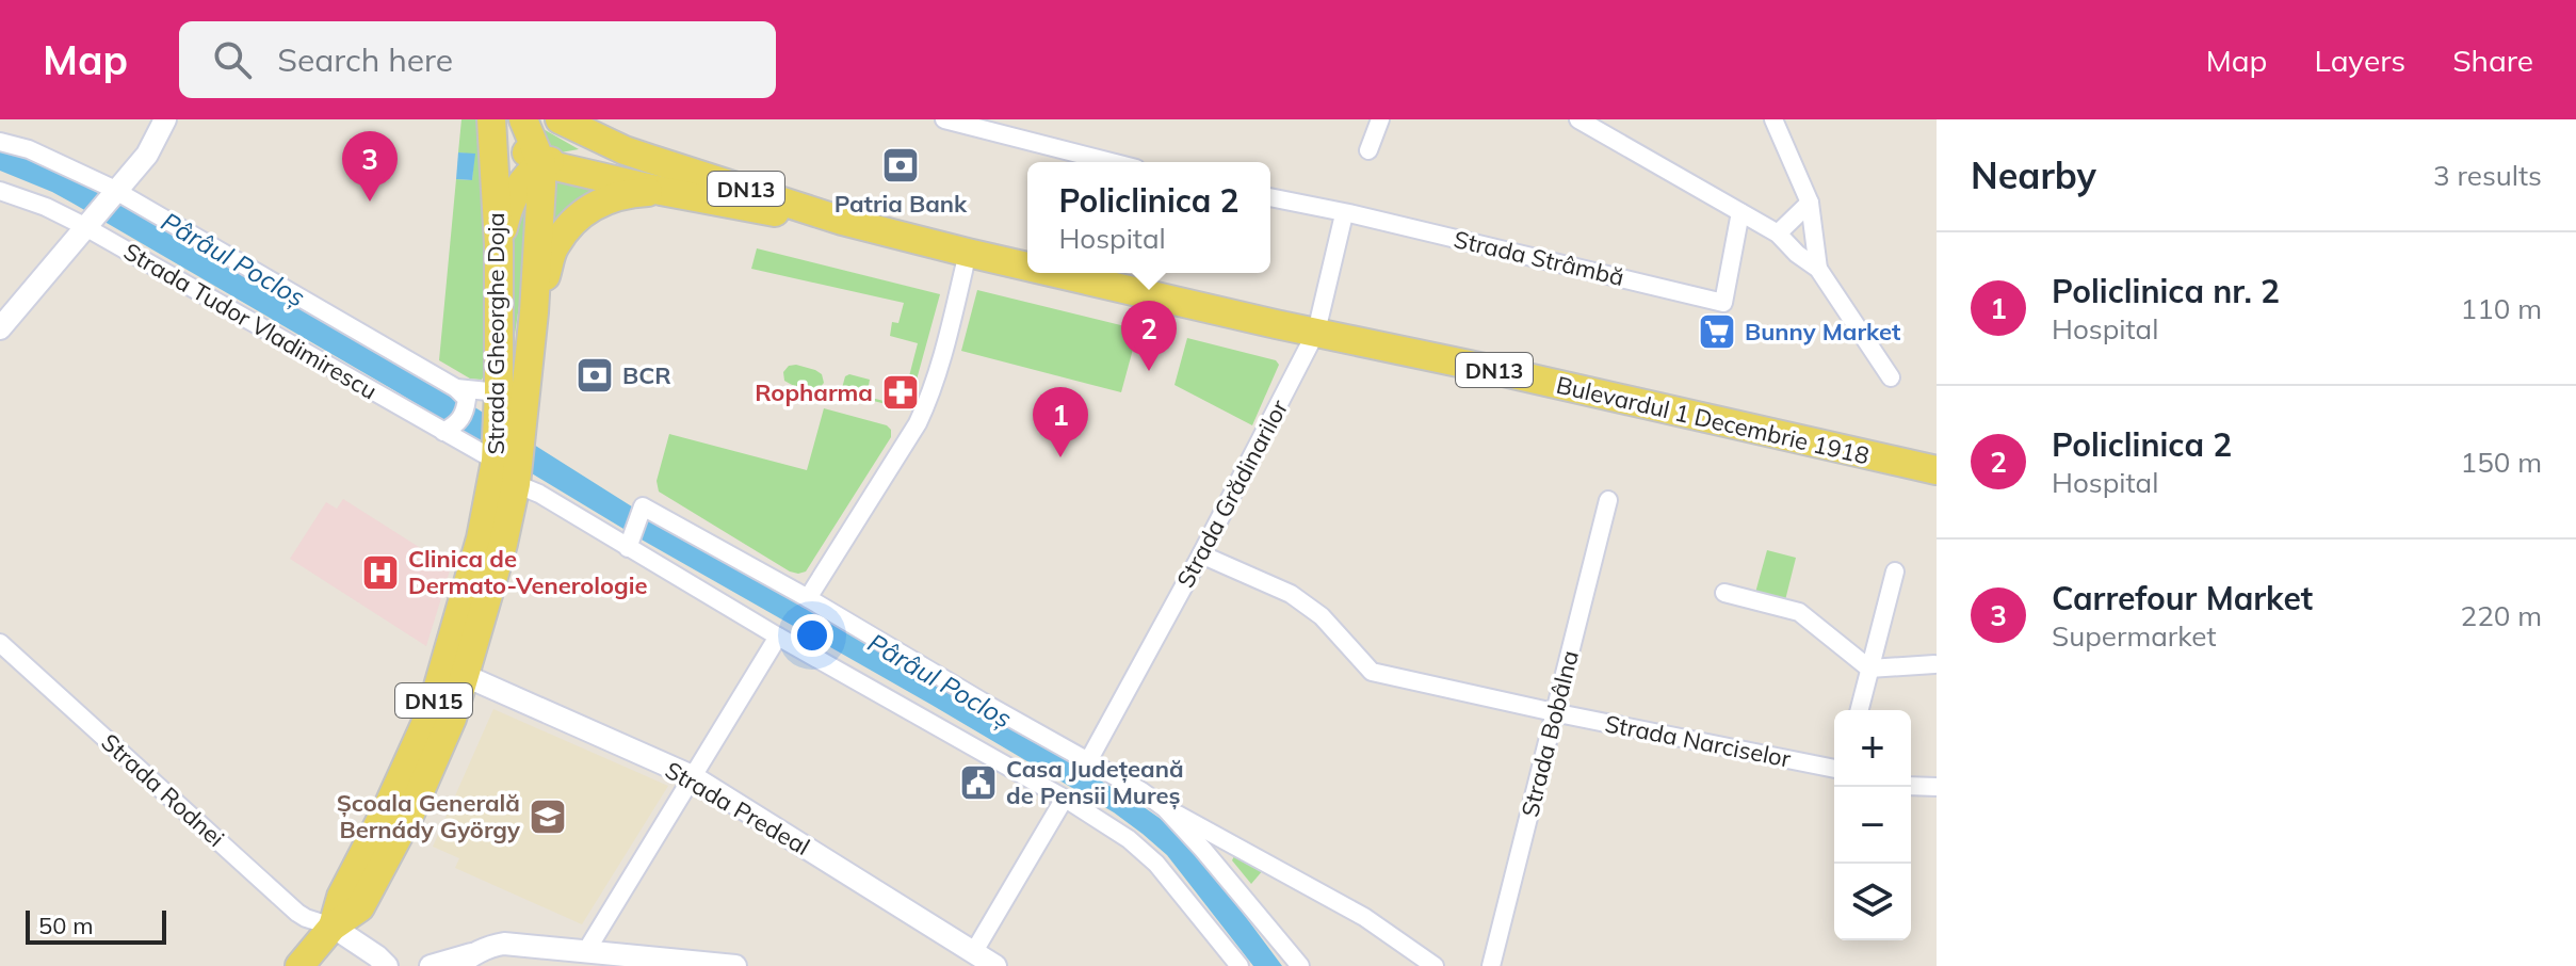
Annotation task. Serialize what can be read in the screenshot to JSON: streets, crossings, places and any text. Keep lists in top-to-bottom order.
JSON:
{
  "streets": {
    "main road": [
      "DN13",
      "Strada Gheorghe Doja",
      "Bulevardul 1 Decembrie 1918",
      "DN15"
    ],
    "street": [
      "Strada Strâmbă",
      "Strada Tudor Vladimirescu",
      "Strada Grădinarilor",
      "Strada Bobâlna",
      "Strada Narciselor",
      "Strada Rodnei",
      "Strada Predeal"
    ]
  },
  "crossings": [
    ["Strada Strâmbă", "Strada Grădinarilor"],
    ["Strada Tudor Vladimirescu", "Strada Gheorghe Doja"],
    ["Strada Gheorghe Doja", "Bulevardul 1 Decembrie 1918"],
    ["Strada Gheorghe Doja", "DN15"],
    ["Strada Gheorghe Doja", "Strada Rodnei"],
    ["Strada Gheorghe Doja", "Strada Predeal"],
    ["Bulevardul 1 Decembrie 1918", "Strada Grădinarilor"],
    ["Bulevardul 1 Decembrie 1918", "DN15"],
    ["Strada Grădinarilor", "Strada Narciselor"],
    ["Strada Bobâlna", "Strada Narciselor"]
  ],
  "water": ["Pârâul Pocloș"],
  "places": {
    "bank": ["Patria Bank", "BCR"],
    "supermarket": ["Bunny Market"],
    "pharmacy": ["Ropharma"],
    "hospital": ["Clinica de Dermato-Venerologie"],
    "public building": ["Casa Județeană de Pensii Mureș"],
    "school or university": ["Școala Generală Bernády György"]
  },
  "scale_bar": "50 m",
  "page": {
    "header": "Map",
    "search": "Search here",
    "nav": ["Map", "Layers", "Share"],
    "heading": ["Nearby", "3 results"],
    "pins": ["3", "2", "1"],
    "popup": ["Policlinica 2", "Hospital"],
    "list": [
      {
        "mark": "1",
        "name": "Policlinica nr. 2",
        "note": "Hospital",
        "value": "110 m"
      },
      {
        "mark": "2",
        "name": "Policlinica 2",
        "note": "Hospital",
        "value": "150 m"
      },
      {
        "mark": "3",
        "name": "Carrefour Market",
        "note": "Supermarket",
        "value": "220 m"
      }
    ],
    "map_buttons": ["+", "−"],
    "scale": "50 m"
  }
}
